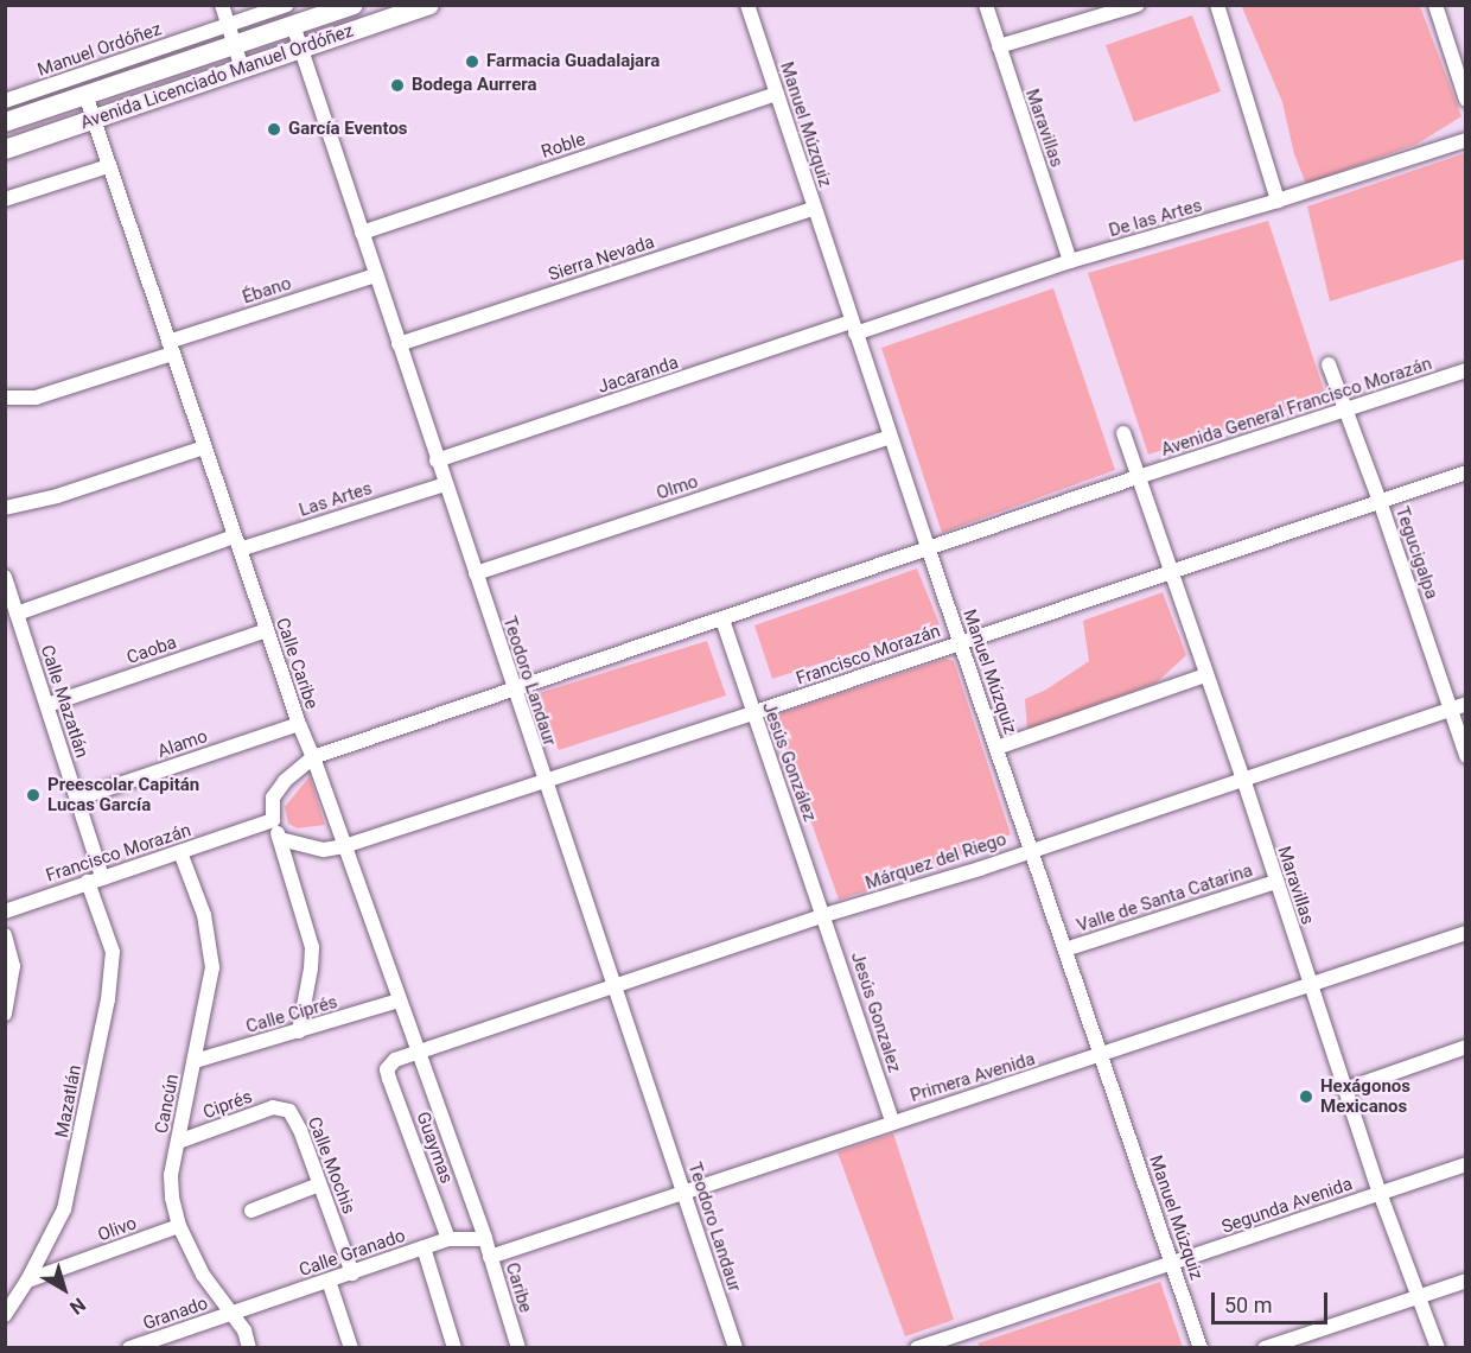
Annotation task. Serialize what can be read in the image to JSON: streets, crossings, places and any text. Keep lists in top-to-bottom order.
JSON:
{
  "streets": {
    "main road": ["Avenida Licenciado Manuel Ordóñez"],
    "street": [
      "Manuel Ordóñez",
      "Manuel Múzquiz",
      "Maravillas",
      "Roble",
      "De las Artes",
      "Sierra Nevada",
      "Ébano",
      "Jacaranda",
      "Avenida General Francisco Morazán",
      "Olmo",
      "Las Artes",
      "Tegucigalpa",
      "Caoba",
      "Francisco Morazán",
      "Calle Caribe",
      "Teodoro Landaur",
      "Calle Mazatlán",
      "Alamo",
      "Jesús González",
      "Márquez del Riego",
      "Valle de Santa Catarina",
      "Jesús Gonzalez",
      "Calle Ciprés",
      "Primera Avenida",
      "Mazatlán",
      "Cancún",
      "Ciprés",
      "Guaymas",
      "Calle Mochis",
      "Segunda Avenida",
      "Olivo",
      "Calle Granado",
      "Caribe",
      "Granado"
    ]
  },
  "crossings": [
    ["Manuel Ordóñez", "Avenida Licenciado Manuel Ordóñez"],
    ["Avenida Licenciado Manuel Ordóñez", "Calle Caribe"],
    ["Avenida Licenciado Manuel Ordóñez", "Teodoro Landaur"],
    ["Manuel Múzquiz", "Roble"],
    ["Manuel Múzquiz", "De las Artes"],
    ["Manuel Múzquiz", "Sierra Nevada"],
    ["Manuel Múzquiz", "Jacaranda"],
    ["Manuel Múzquiz", "Olmo"],
    ["Manuel Múzquiz", "Francisco Morazán"],
    ["Manuel Múzquiz", "Márquez del Riego"],
    ["Manuel Múzquiz", "Valle de Santa Catarina"],
    ["Manuel Múzquiz", "Primera Avenida"],
    ["Manuel Múzquiz", "Segunda Avenida"],
    ["Maravillas", "De las Artes"],
    ["Maravillas", "Avenida General Francisco Morazán"],
    ["Maravillas", "Francisco Morazán"],
    ["Maravillas", "Márquez del Riego"],
    ["Maravillas", "Valle de Santa Catarina"],
    ["Maravillas", "Primera Avenida"],
    ["Maravillas", "Segunda Avenida"],
    ["Roble", "Teodoro Landaur"],
    ["De las Artes", "Jacaranda"],
    ["Sierra Nevada", "Teodoro Landaur"],
    ["Ébano", "Calle Caribe"],
    ["Ébano", "Teodoro Landaur"],
    ["Jacaranda", "Teodoro Landaur"],
    ["Avenida General Francisco Morazán", "Tegucigalpa"],
    ["Olmo", "Teodoro Landaur"],
    ["Las Artes", "Calle Caribe"],
    ["Las Artes", "Teodoro Landaur"],
    ["Las Artes", "Calle Mazatlán"],
    ["Tegucigalpa", "Francisco Morazán"],
    ["Tegucigalpa", "Márquez del Riego"],
    ["Caoba", "Calle Caribe"],
    ["Caoba", "Calle Mazatlán"],
    ["Francisco Morazán", "Calle Caribe"],
    ["Francisco Morazán", "Teodoro Landaur"],
    ["Francisco Morazán", "Calle Mazatlán"],
    ["Francisco Morazán", "Jesús González"],
    ["Francisco Morazán", "Mazatlán"],
    ["Francisco Morazán", "Cancún"],
    ["Calle Caribe", "Alamo"],
    ["Calle Caribe", "Márquez del Riego"],
    ["Calle Caribe", "Calle Ciprés"],
    ["Calle Caribe", "Calle Granado"],
    ["Calle Caribe", "Caribe"],
    ["Teodoro Landaur", "Márquez del Riego"],
    ["Teodoro Landaur", "Primera Avenida"],
    ["Calle Mazatlán", "Alamo"],
    ["Calle Mazatlán", "Mazatlán"],
    ["Jesús González", "Márquez del Riego"],
    ["Jesús González", "Jesús Gonzalez"],
    ["Márquez del Riego", "Jesús Gonzalez"],
    ["Márquez del Riego", "Guaymas"],
    ["Jesús Gonzalez", "Primera Avenida"],
    ["Calle Ciprés", "Cancún"],
    ["Primera Avenida", "Caribe"],
    ["Mazatlán", "Olivo"],
    ["Cancún", "Ciprés"],
    ["Cancún", "Olivo"],
    ["Cancún", "Calle Granado"],
    ["Cancún", "Granado"],
    ["Ciprés", "Calle Mochis"],
    ["Guaymas", "Calle Granado"],
    ["Calle Mochis", "Calle Granado"],
    ["Calle Granado", "Caribe"],
    ["Calle Granado", "Granado"]
  ],
  "places": [
    "Farmacia Guadalajara",
    "Bodega Aurrera",
    "García Eventos",
    "Preescolar Capitán Lucas García",
    "Hexágonos Mexicanos"
  ],
  "scale_bar": "50 m",
  "north": "bottom right"
}
